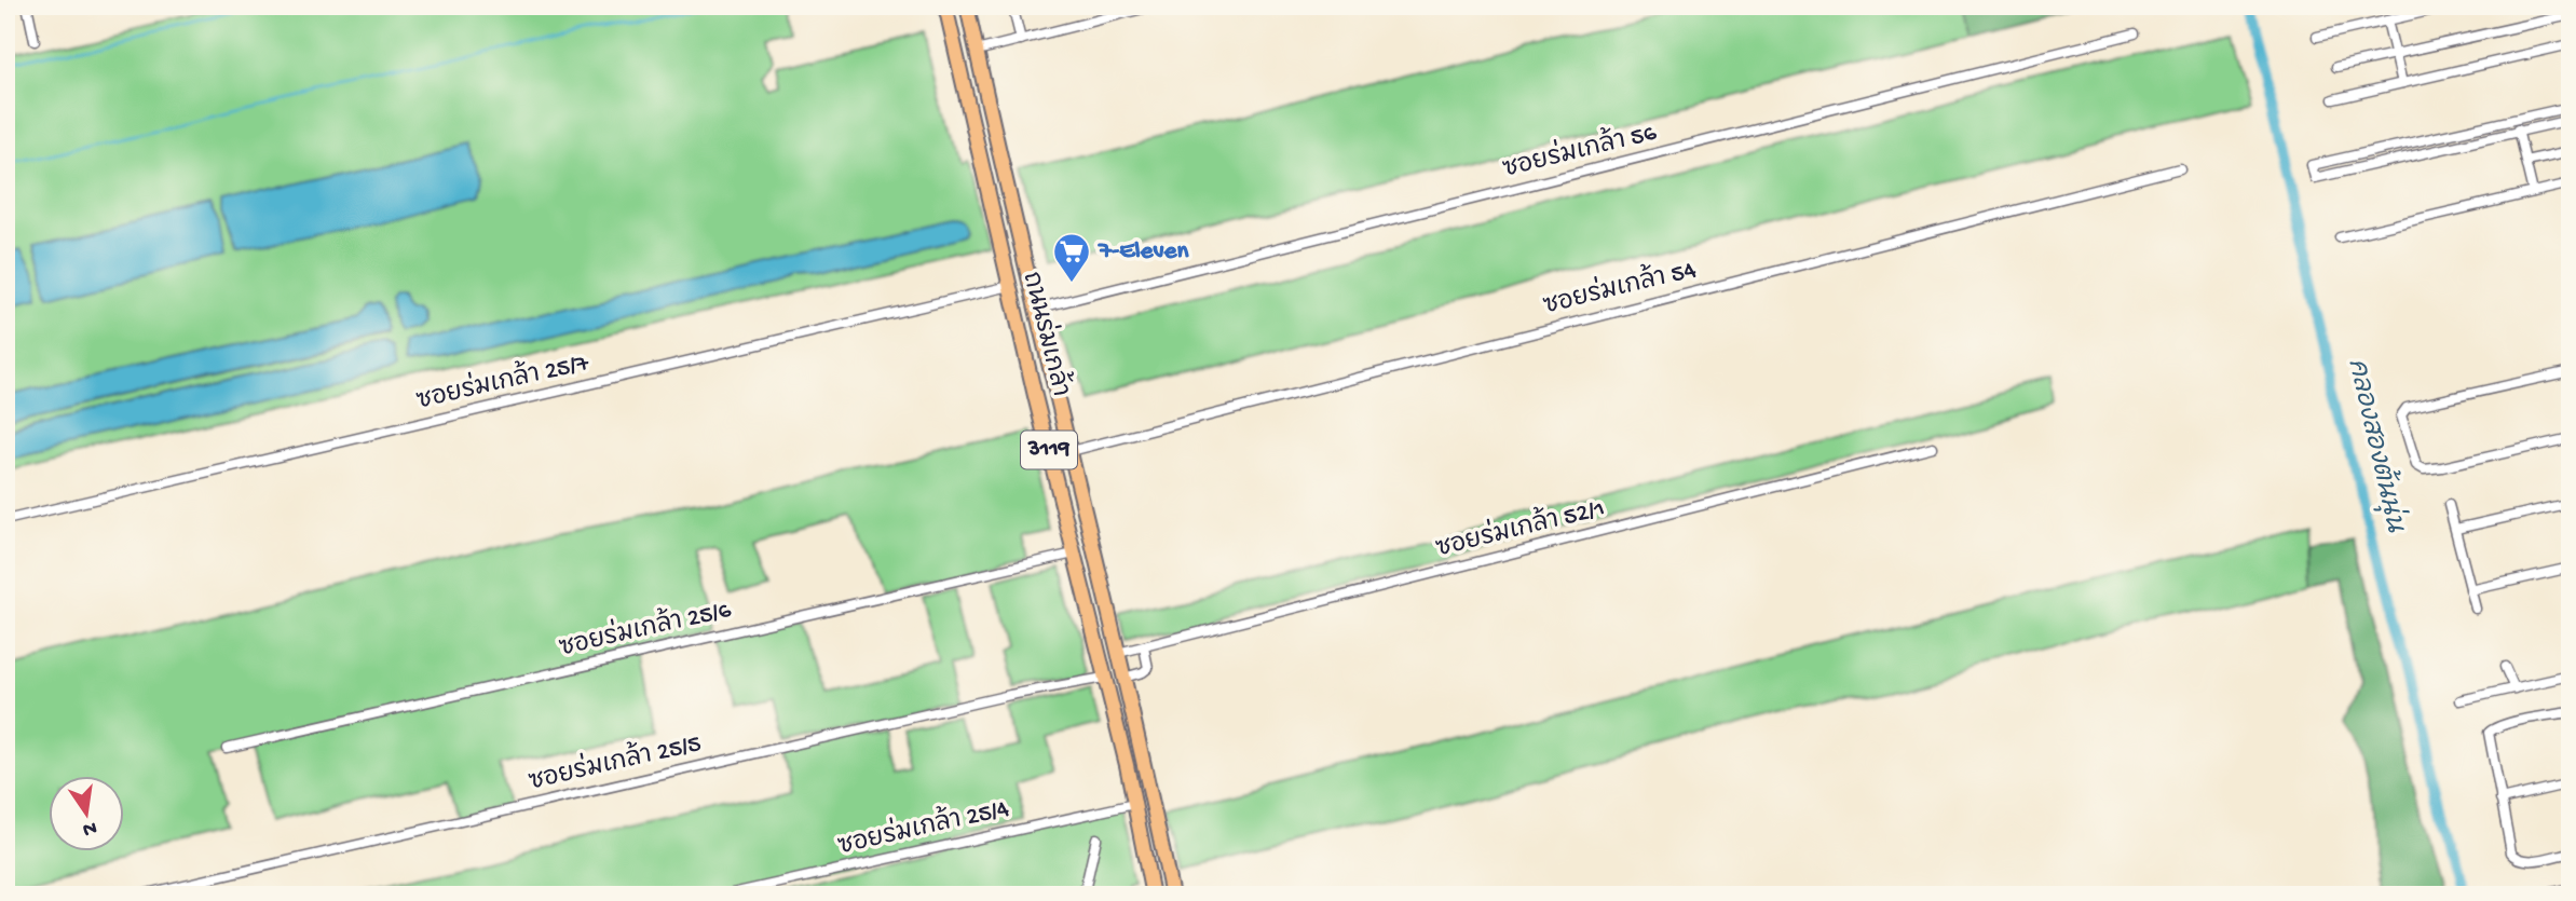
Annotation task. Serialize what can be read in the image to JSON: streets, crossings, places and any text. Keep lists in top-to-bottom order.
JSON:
{
  "streets": {
    "main road": ["ถนนร่มเกล้า", "3119"],
    "street": [
      "ซอยร่มเกล้า 56",
      "ซอยร่มเกล้า 54",
      "ซอยร่มเกล้า 25/7",
      "ซอยร่มเกล้า 52/1",
      "ซอยร่มเกล้า 25/6",
      "ซอยร่มเกล้า 25/5",
      "ซอยร่มเกล้า 25/4"
    ]
  },
  "crossings": [
    ["ซอยร่มเกล้า 56", "ถนนร่มเกล้า"],
    ["ซอยร่มเกล้า 54", "ถนนร่มเกล้า"],
    ["ถนนร่มเกล้า", "ซอยร่มเกล้า 25/7"],
    ["ถนนร่มเกล้า", "ซอยร่มเกล้า 52/1"],
    ["ถนนร่มเกล้า", "ซอยร่มเกล้า 25/6"],
    ["ถนนร่มเกล้า", "ซอยร่มเกล้า 25/5"],
    ["ถนนร่มเกล้า", "ซอยร่มเกล้า 25/4"]
  ],
  "water": ["คลองสองต้นนุ่น"],
  "places": {
    "supermarket": ["7-Eleven"]
  },
  "north": "bottom"
}
